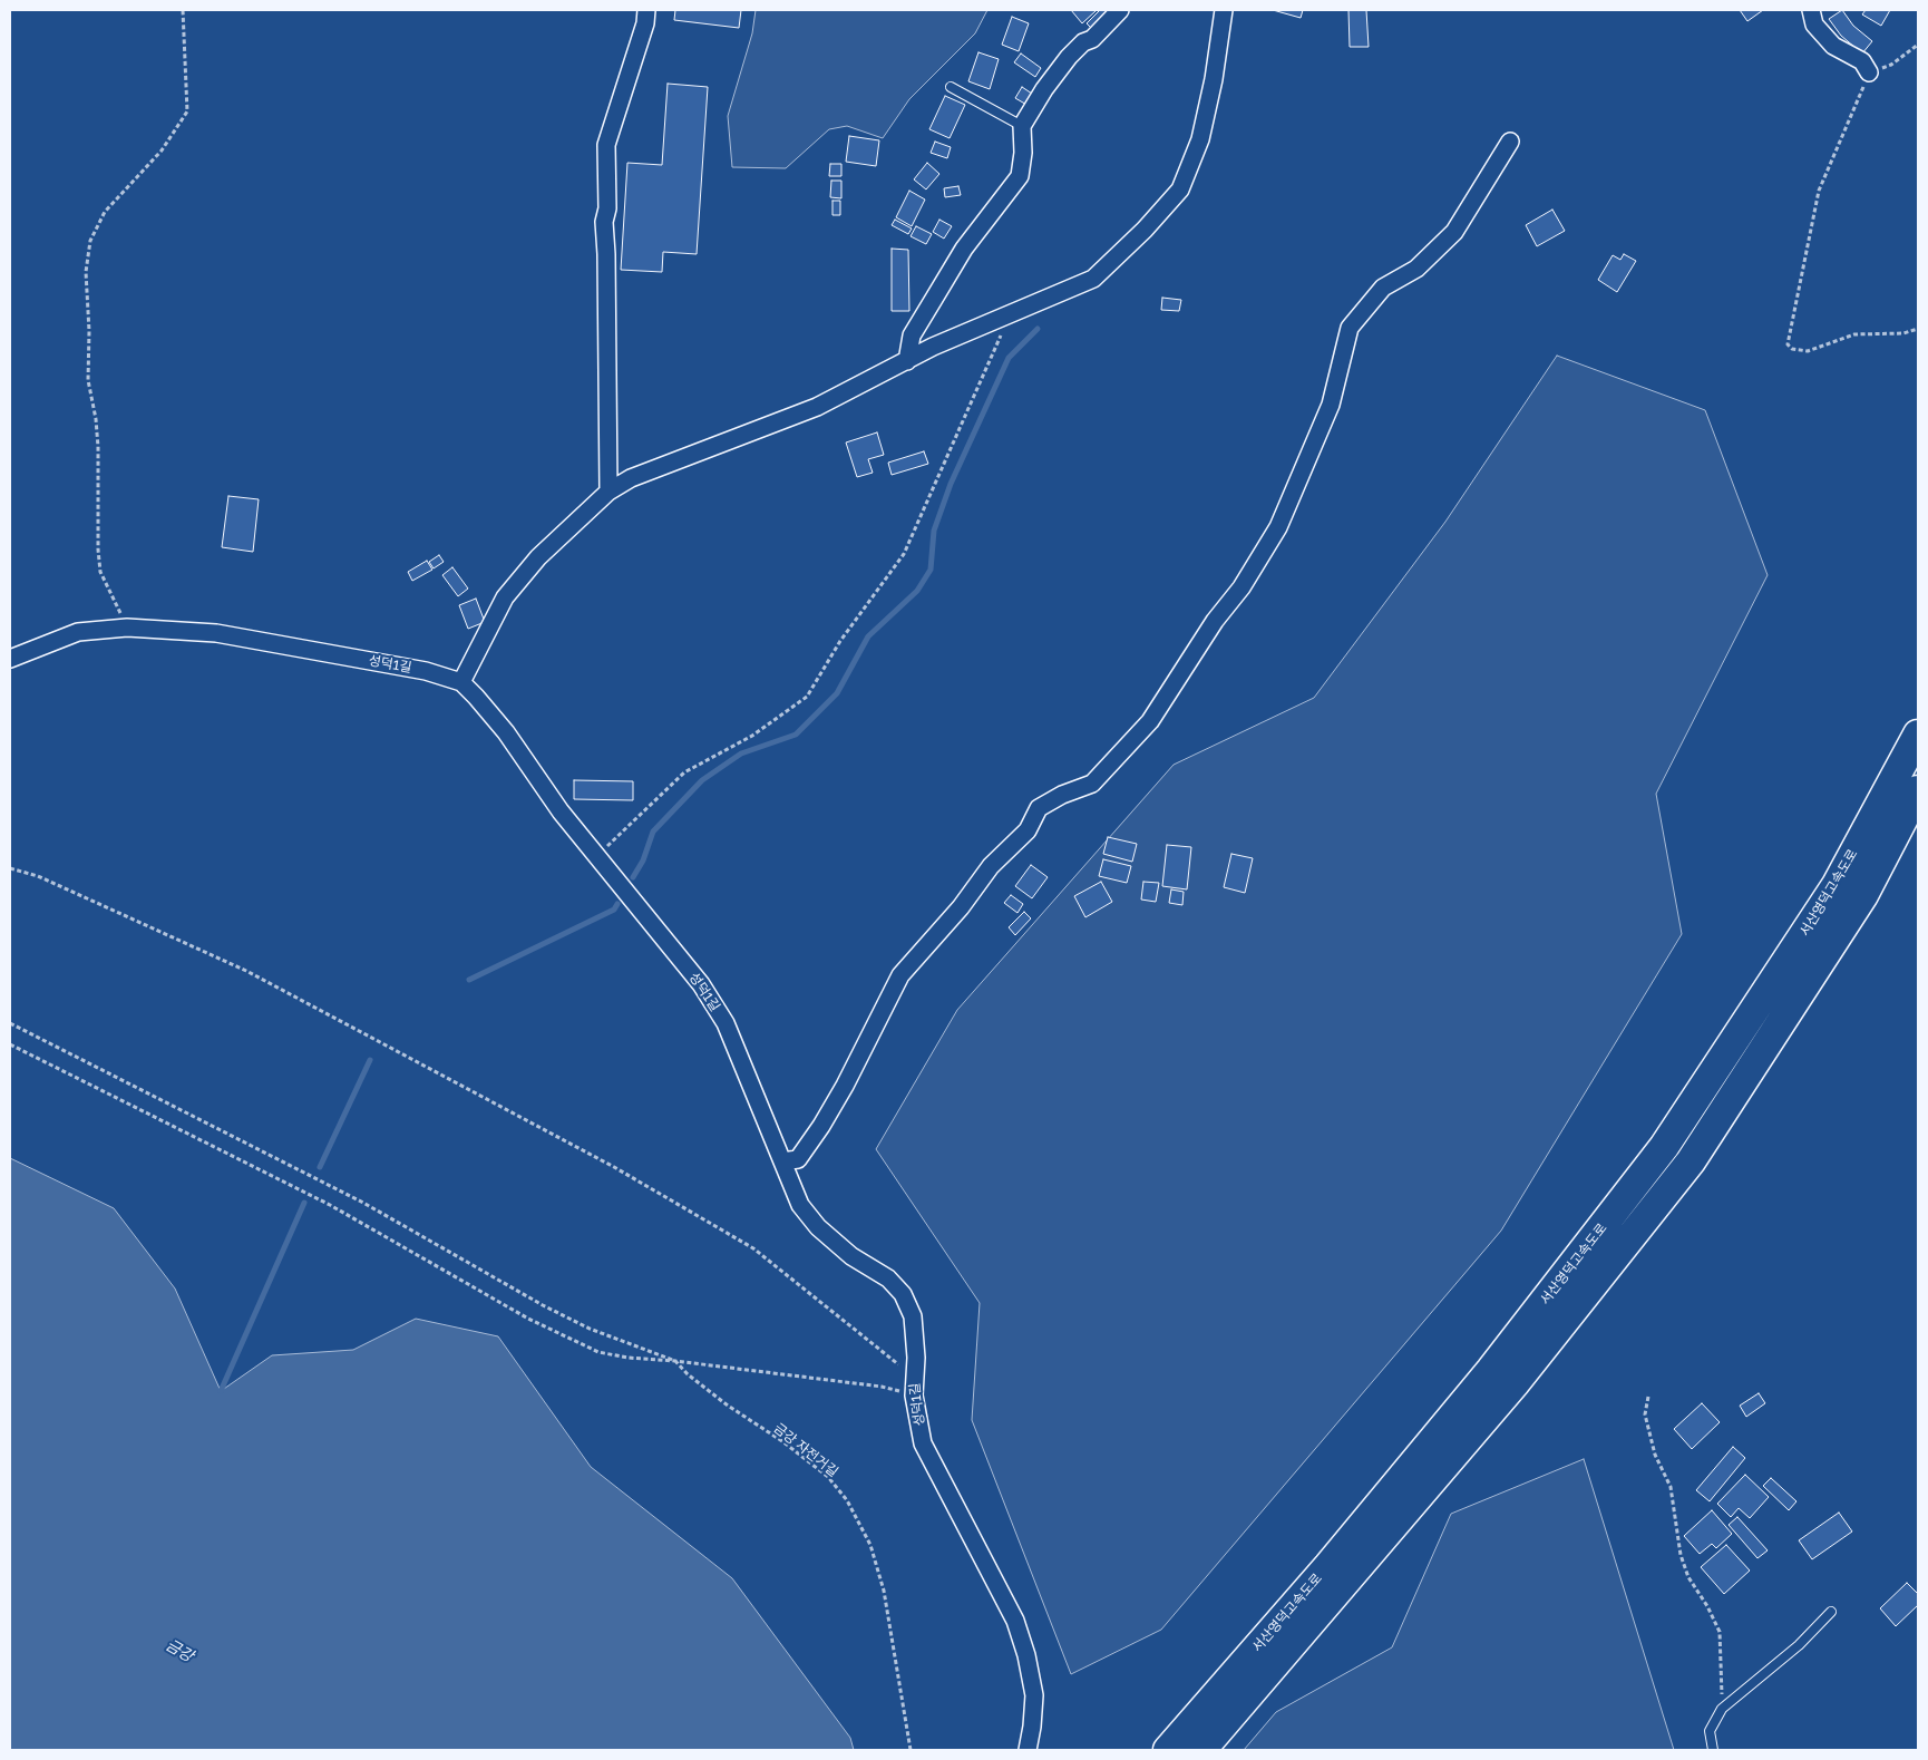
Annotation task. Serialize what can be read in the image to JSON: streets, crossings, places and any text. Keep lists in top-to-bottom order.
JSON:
{
  "streets": {
    "highway": ["서산영덕고속도로"],
    "street": ["성덕1길"],
    "path": ["금강 자전거길"]
  },
  "water": ["금강"]
}
